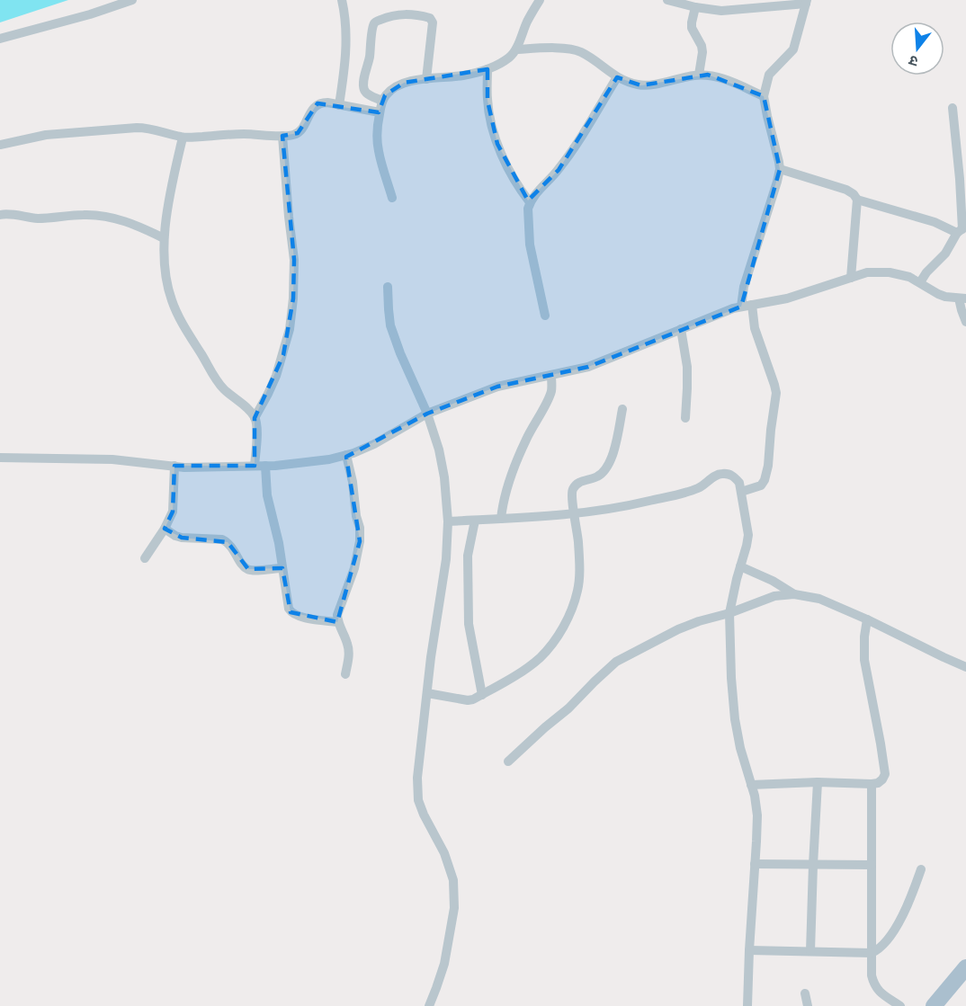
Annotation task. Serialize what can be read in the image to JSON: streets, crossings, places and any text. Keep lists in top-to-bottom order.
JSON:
{
  "north": "bottom"
}
